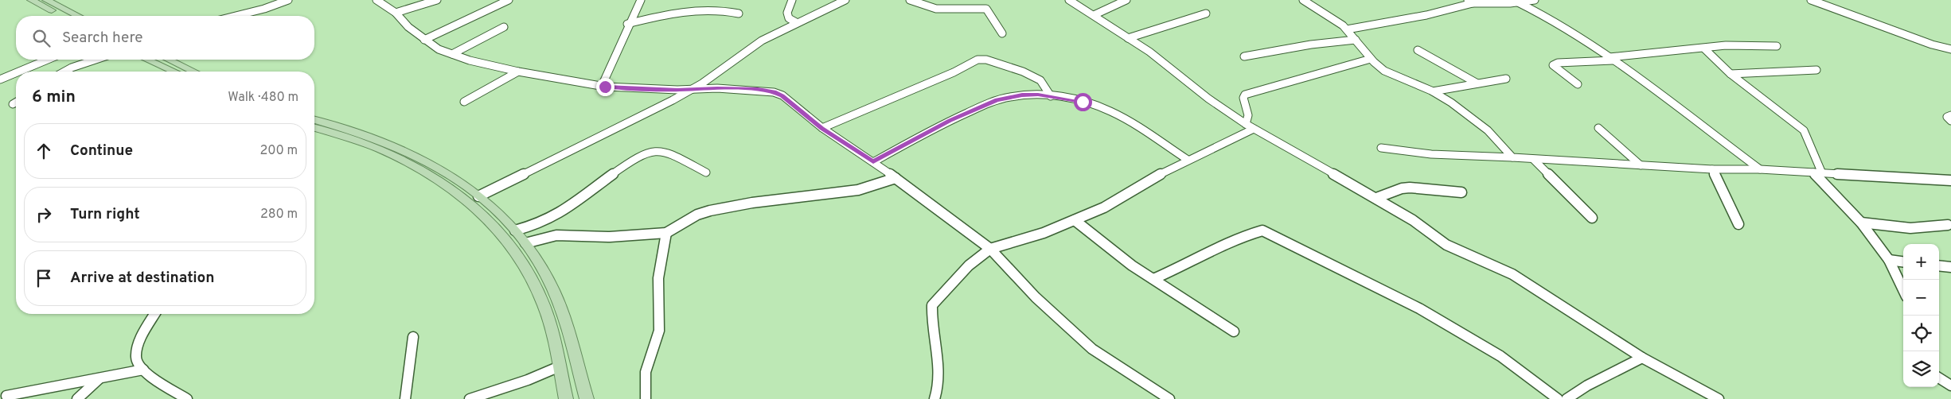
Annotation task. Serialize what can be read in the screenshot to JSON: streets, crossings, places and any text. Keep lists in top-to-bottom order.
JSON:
{
  "page": {
    "search": "Search here",
    "heading": ["6 min", "Walk · 480 m"],
    "list": [
      ["Continue", "200 m"],
      ["Turn right", "280 m"],
      "Arrive at destination"
    ],
    "map_buttons": ["+", "−"]
  }
}
